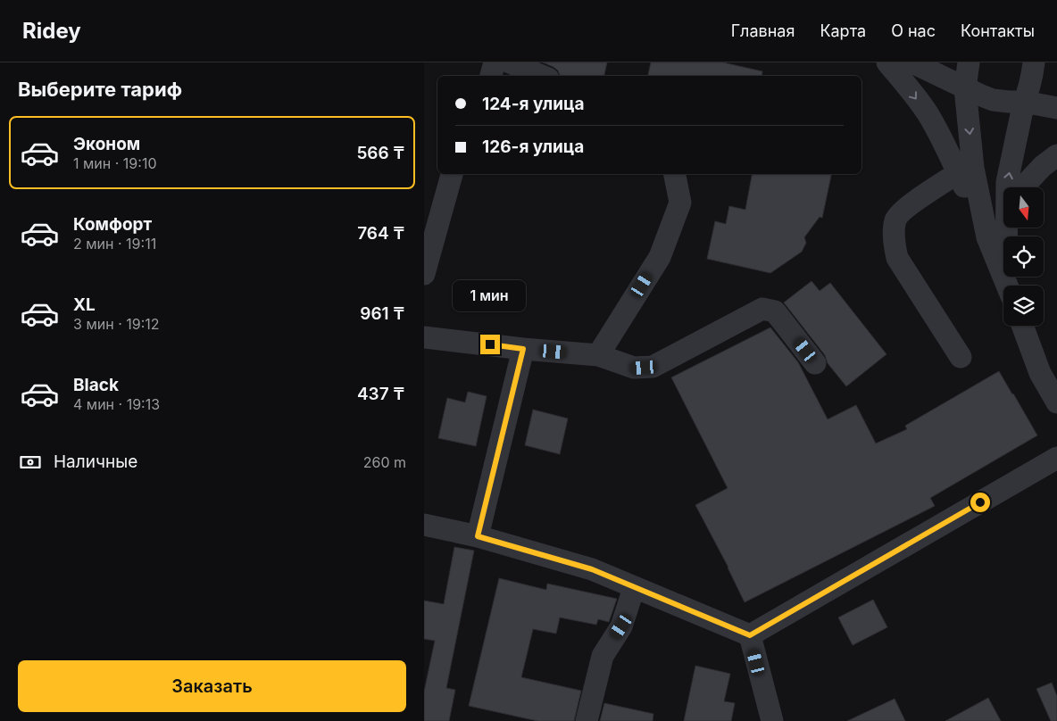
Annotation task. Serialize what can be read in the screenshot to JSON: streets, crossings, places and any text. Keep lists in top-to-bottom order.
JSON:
{
  "north": "bottom",
  "page": {
    "header": "Ridey",
    "nav": [
      "Главная",
      "Карта",
      "О нас",
      "Контакты"
    ],
    "heading": "Выберите тариф",
    "banner": ["124-я улица", "126-я улица"],
    "list": [
      {
        "name": "Эконом",
        "note": "1 мин · 19:10",
        "value": "566 ₸"
      },
      {
        "name": "Комфорт",
        "note": "2 мин · 19:11",
        "value": "764 ₸"
      },
      {
        "name": "XL",
        "note": "3 мин · 19:12",
        "value": "961 ₸"
      },
      {
        "name": "Black",
        "note": "4 мин · 19:13",
        "value": "437 ₸"
      }
    ],
    "bubble": "1 мин",
    "pay": ["Наличные", "260 m"],
    "buttons": "Заказать"
  }
}
